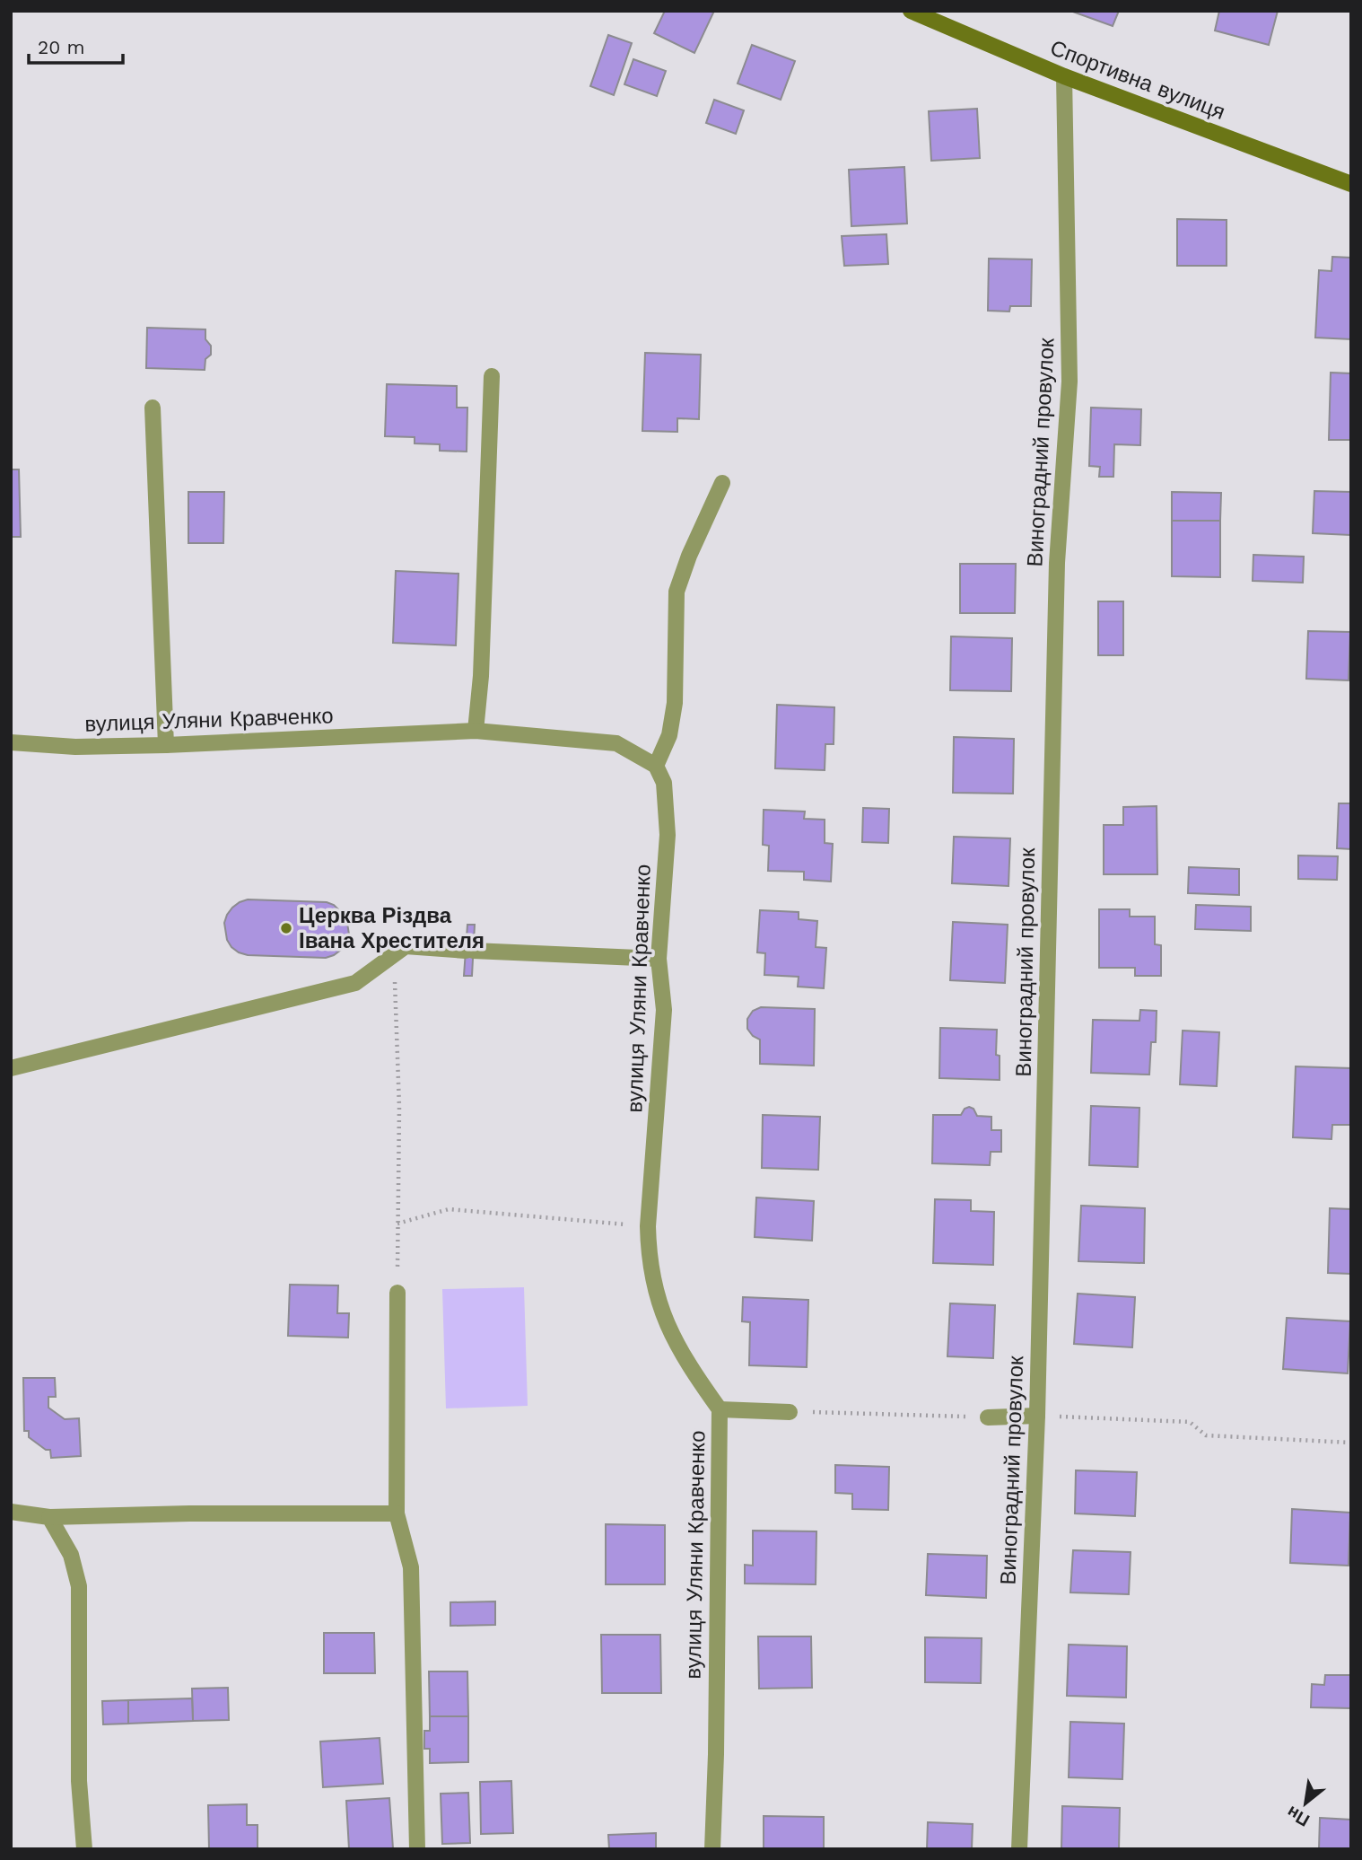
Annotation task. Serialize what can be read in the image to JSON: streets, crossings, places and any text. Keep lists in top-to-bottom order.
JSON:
{
  "streets": {
    "street": ["Спортивна вулиця", "Виноградний провулок", "вулиця Уляни Кравченко"]
  },
  "crossings": [
    ["Спортивна вулиця", "Виноградний провулок"]
  ],
  "places": ["Церква Різдва Івана Хрестителя"],
  "scale_bar": "20 m",
  "north": "bottom left"
}
